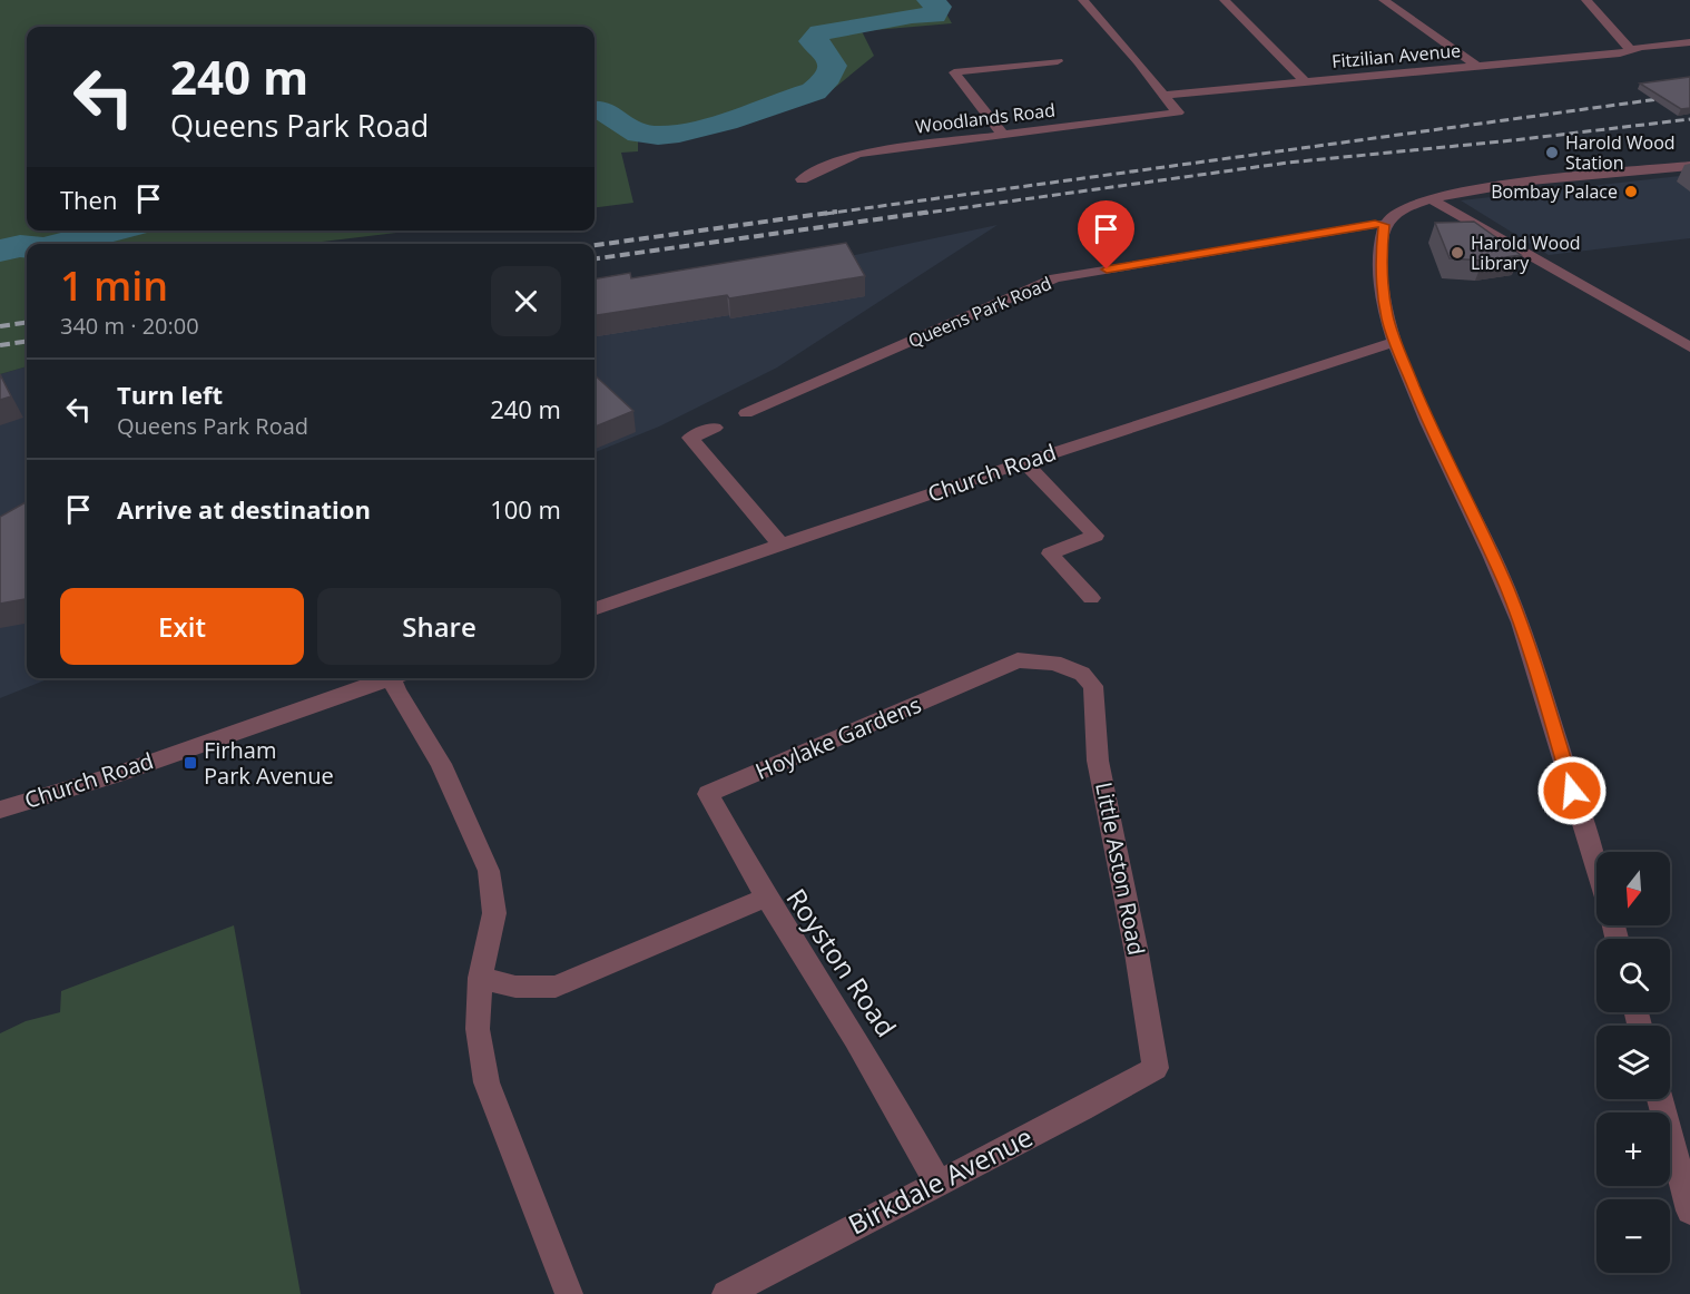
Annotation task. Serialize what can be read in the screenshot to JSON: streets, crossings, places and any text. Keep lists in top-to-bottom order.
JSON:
{
  "streets": {
    "street": [
      "Fitzilian Avenue",
      "Woodlands Road",
      "Queens Park Road",
      "Church Road",
      "Hoylake Gardens",
      "Little Aston Road",
      "Royston Road",
      "Birkdale Avenue"
    ]
  },
  "crossings": [
    ["Fitzilian Avenue", "Woodlands Road"],
    ["Hoylake Gardens", "Little Aston Road"],
    ["Hoylake Gardens", "Royston Road"],
    ["Little Aston Road", "Birkdale Avenue"],
    ["Royston Road", "Birkdale Avenue"]
  ],
  "places": {
    "other": ["Harold Wood Station", "Bombay Palace", "Harold Wood Library"],
    "transit": ["Firham Park Avenue"]
  },
  "north": "bottom",
  "page": {
    "turn": ["240 m", "Queens Park Road"],
    "then": "Then",
    "heading": ["1 min", "340 m · 20:00"],
    "list": [
      {
        "name": "Turn left",
        "note": "Queens Park Road",
        "value": "240 m"
      },
      {
        "name": "Arrive at destination",
        "value": "100 m"
      }
    ],
    "buttons": ["Exit", "Share"],
    "map_buttons": ["+", "−"]
  }
}
